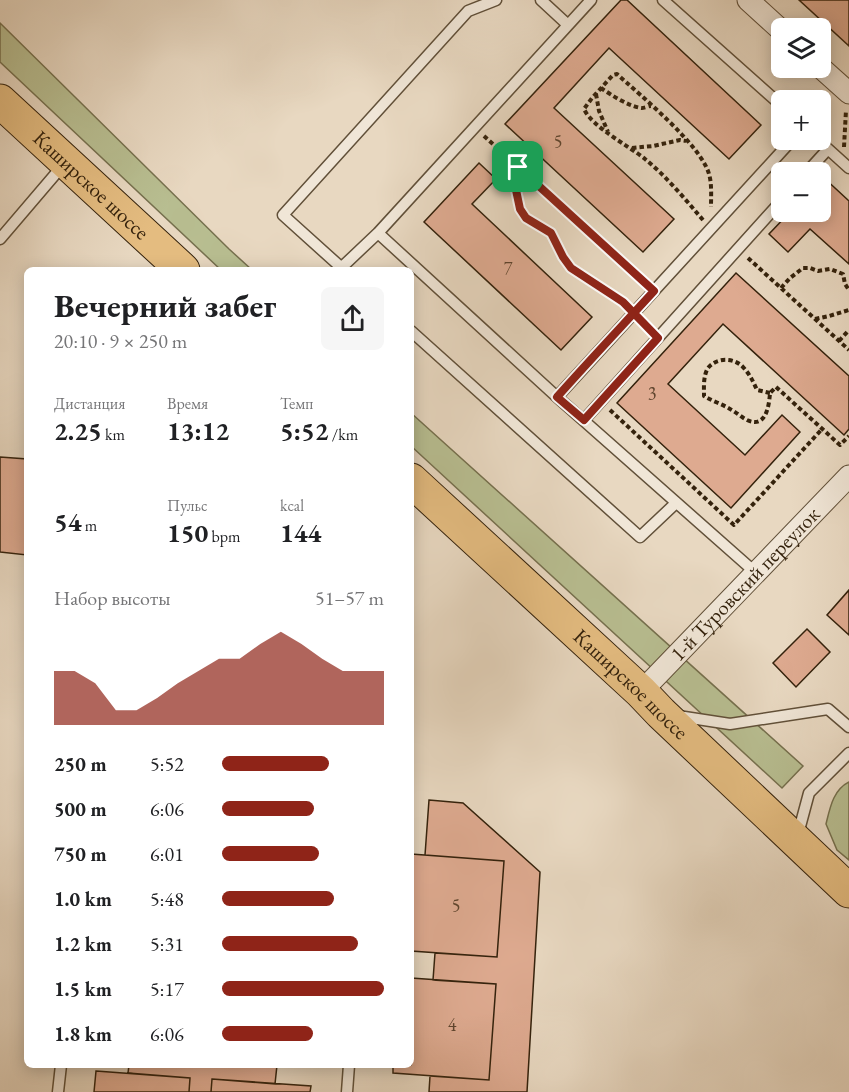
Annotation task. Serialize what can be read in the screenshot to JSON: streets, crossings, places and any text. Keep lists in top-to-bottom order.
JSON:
{
  "streets": {
    "main road": ["Каширское шоссе"],
    "street": ["1-й Туровский переулок"]
  },
  "crossings": [
    ["Каширское шоссе", "1-й Туровский переулок"]
  ],
  "house_numbers": [
    "5",
    "7",
    "3",
    "5",
    "4"
  ],
  "page": {
    "map_buttons": ["+", "−"],
    "heading": ["Вечерний забег", "20:10 · 9 × 250 m"],
    "stats": [
      ["Дистанция", "2.25 km"],
      ["Время", "13:12"],
      ["Темп", "5:52 /km"],
      ["54 m"],
      ["Пульс", "150 bpm"],
      ["kcal", "144"]
    ],
    "chart": ["Набор высоты", "51–57 m"],
    "list": [
      {
        "name": "250 m",
        "note": "5:52"
      },
      {
        "name": "500 m",
        "note": "6:06"
      },
      {
        "name": "750 m",
        "note": "6:01"
      },
      {
        "name": "1.0 km",
        "note": "5:48"
      },
      {
        "name": "1.2 km",
        "note": "5:31"
      },
      {
        "name": "1.5 km",
        "note": "5:17"
      },
      {
        "name": "1.8 km",
        "note": "6:06"
      }
    ]
  }
}
